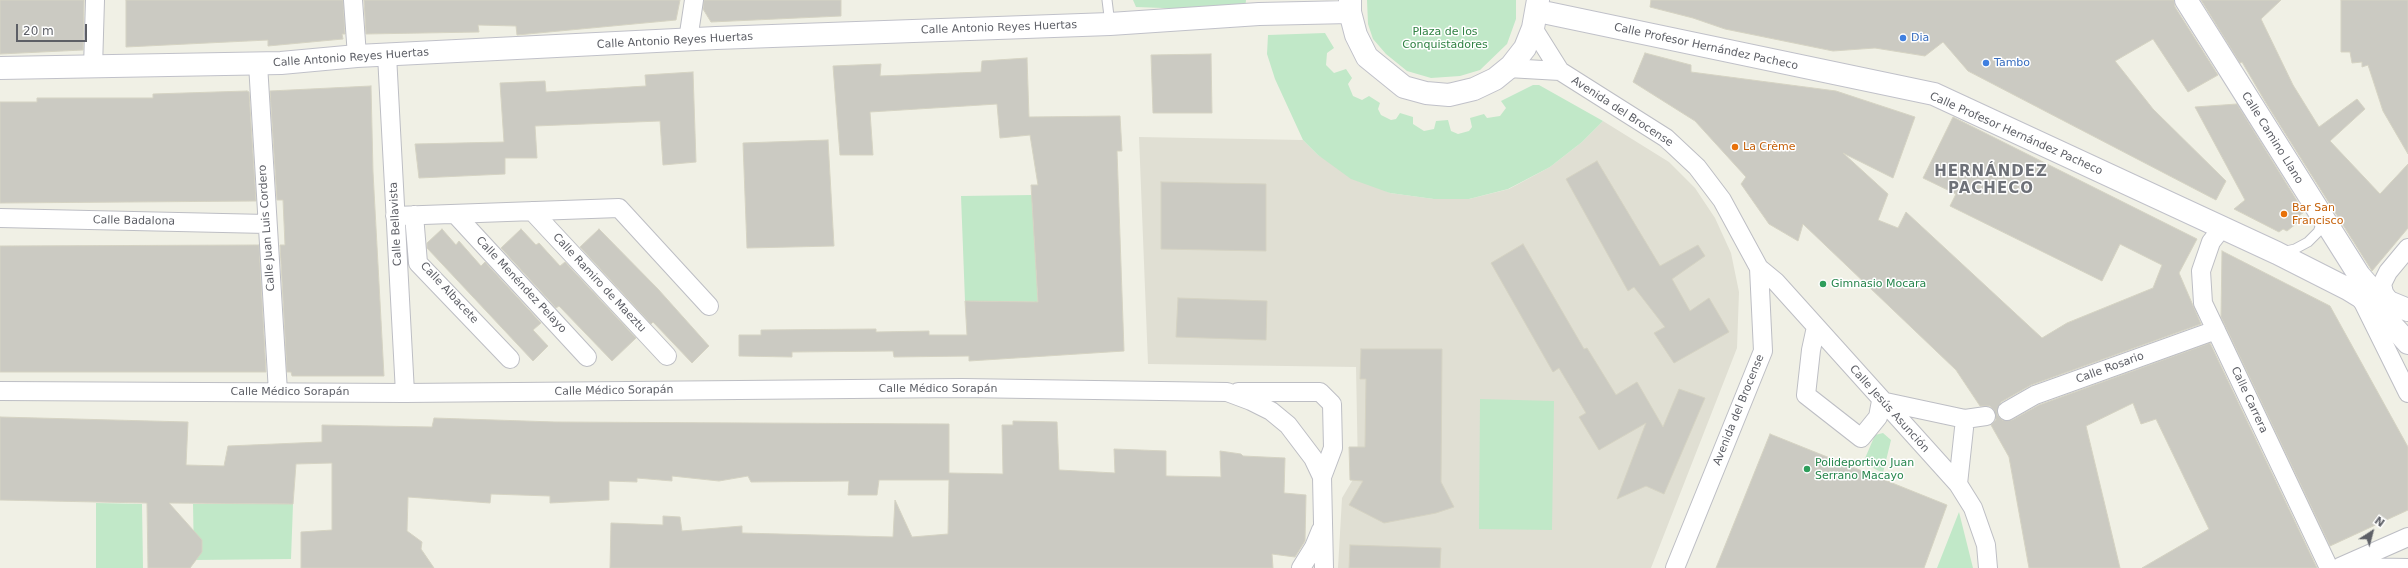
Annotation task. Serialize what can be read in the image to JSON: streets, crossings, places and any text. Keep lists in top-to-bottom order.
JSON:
{
  "streets": {
    "main road": ["Calle Antonio Reyes Huertas", "Calle Profesor Hernández Pacheco", "Calle Camino Llano"],
    "street": [
      "Avenida del Brocense",
      "Calle Badalona",
      "Calle Bellavista",
      "Calle Juan Luis Cordero",
      "Calle Ramiro de Maeztu",
      "Calle Menéndez Pelayo",
      "Calle Albacete",
      "Calle Rosario",
      "Calle Médico Sorapán",
      "Calle Carrera",
      "Calle Jesús Asunción"
    ]
  },
  "crossings": [
    ["Calle Antonio Reyes Huertas", "Calle Bellavista"],
    ["Calle Antonio Reyes Huertas", "Calle Juan Luis Cordero"],
    ["Calle Profesor Hernández Pacheco", "Avenida del Brocense"],
    ["Calle Profesor Hernández Pacheco", "Calle Camino Llano"],
    ["Calle Profesor Hernández Pacheco", "Calle Carrera"],
    ["Avenida del Brocense", "Calle Jesús Asunción"],
    ["Calle Badalona", "Calle Juan Luis Cordero"],
    ["Calle Bellavista", "Calle Médico Sorapán"],
    ["Calle Juan Luis Cordero", "Calle Médico Sorapán"],
    ["Calle Rosario", "Calle Carrera"]
  ],
  "districts": ["HERNÁNDEZ PACHECO"],
  "parks": ["Plaza de los Conquistadores"],
  "places": [
    "Dia",
    "Tambo",
    "La Crème",
    "Bar San Francisco",
    "Gimnasio Mocara",
    "Polideportivo Juan Serrano Macayo"
  ],
  "scale_bar": "20 m",
  "north": "top right"
}
